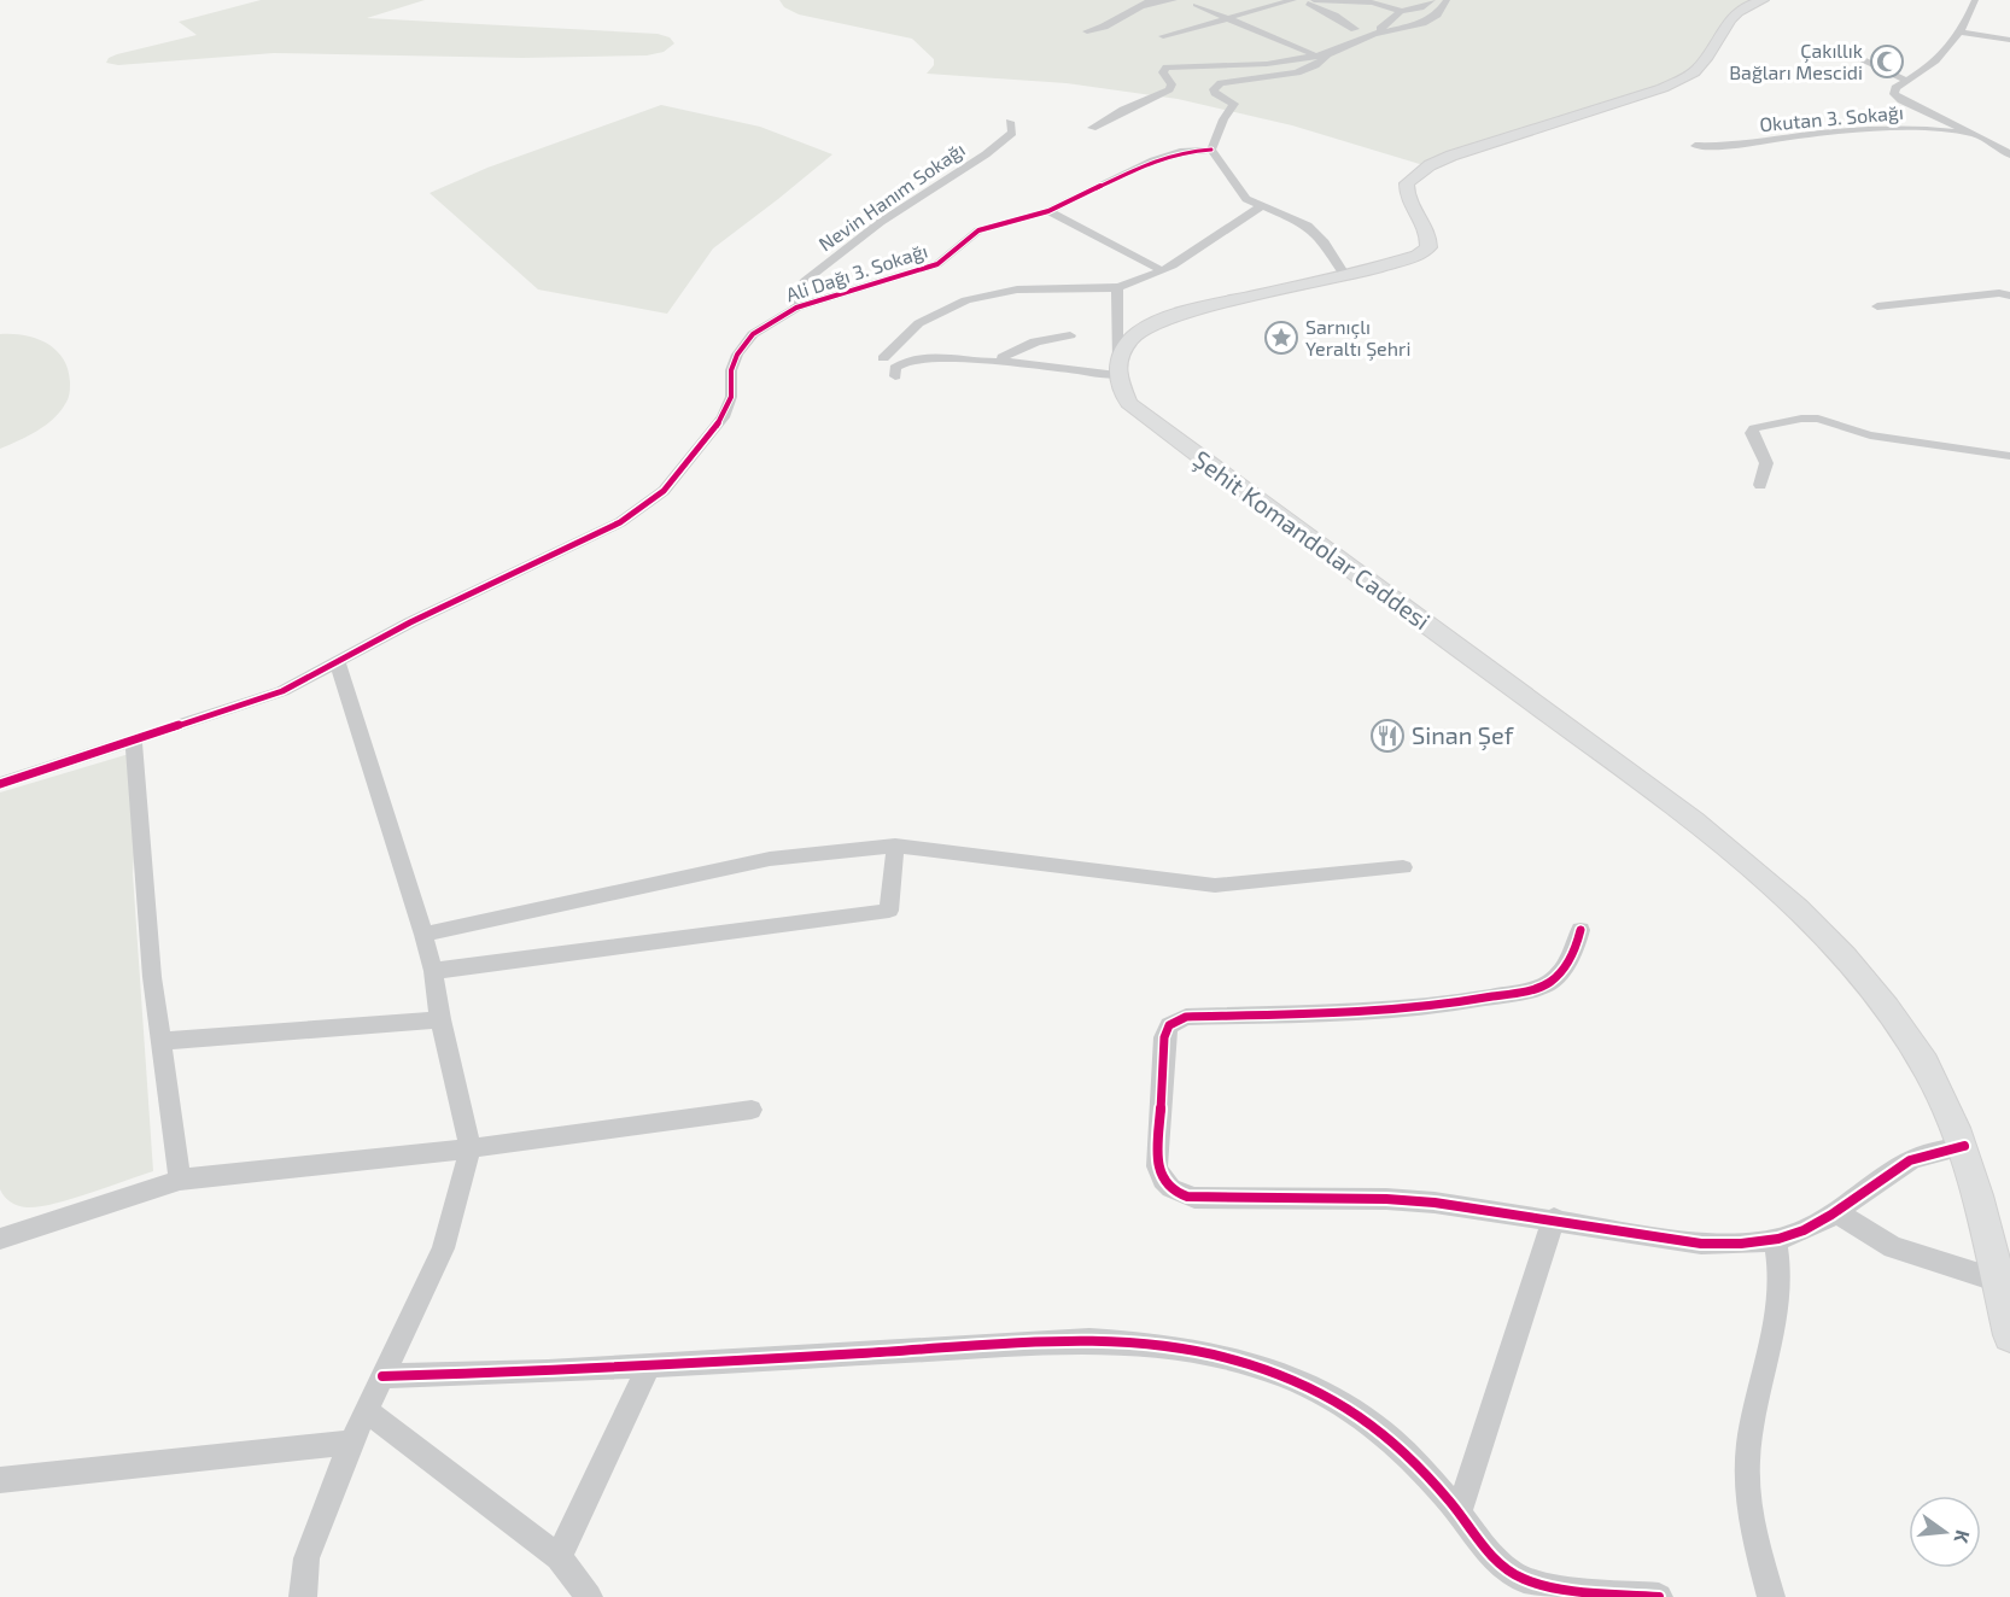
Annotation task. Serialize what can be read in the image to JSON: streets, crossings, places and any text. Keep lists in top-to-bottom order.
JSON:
{
  "streets": {
    "main road": ["Şehit Komandolar Caddesi"],
    "street": ["Okutan 3. Sokağı", "Nevin Hanım Sokağı", "Ali Dağı 3. Sokağı"]
  },
  "crossings": [
    ["Nevin Hanım Sokağı", "Ali Dağı 3. Sokağı"]
  ],
  "places": {
    "mosque": ["Çakıllık Bağları Mescidi"],
    "place": ["Sarnıçlı Yeraltı Şehri"],
    "restaurant": ["Sinan Şef"]
  },
  "north": "right"
}
